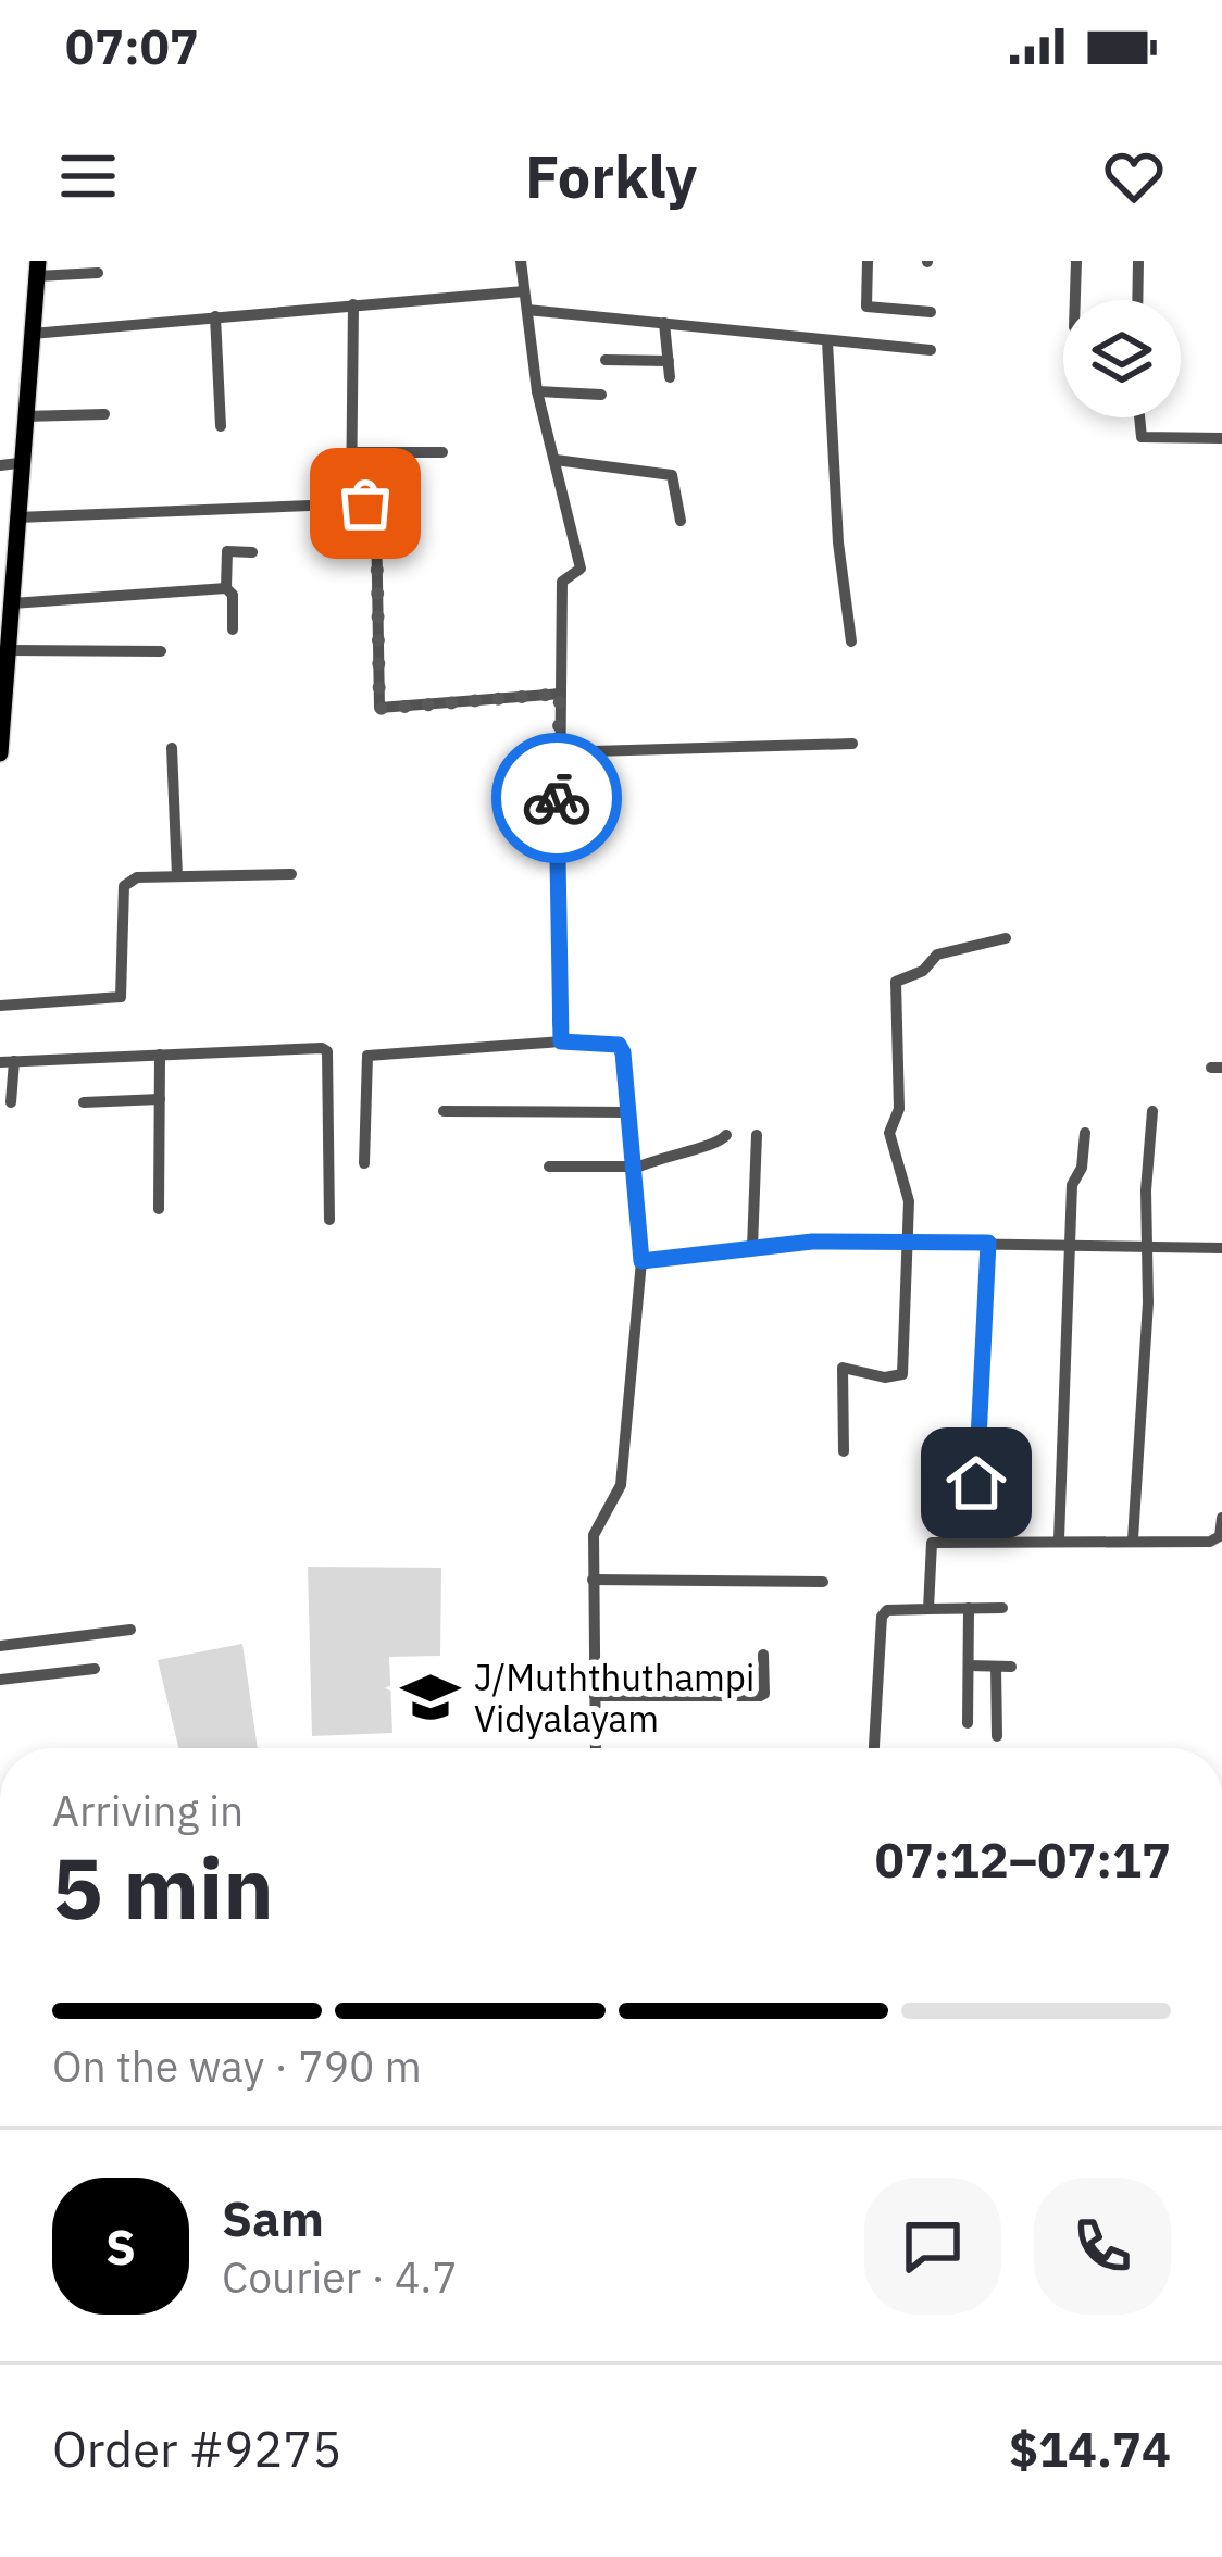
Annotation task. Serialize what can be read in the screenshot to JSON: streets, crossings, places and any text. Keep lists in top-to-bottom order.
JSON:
{
  "places": {
    "school or university": ["J/Muththuthampi Vidyalayam"]
  },
  "page": {
    "status": "07:07",
    "header": "Forkly",
    "heading": ["5 min", "Arriving in", "07:12–07:17"],
    "panel": [
      "Sam",
      "Courier · 4.7",
      "Order #9275",
      "$14.74"
    ],
    "bar": "On the way · 790 m",
    "round": "S"
  }
}
